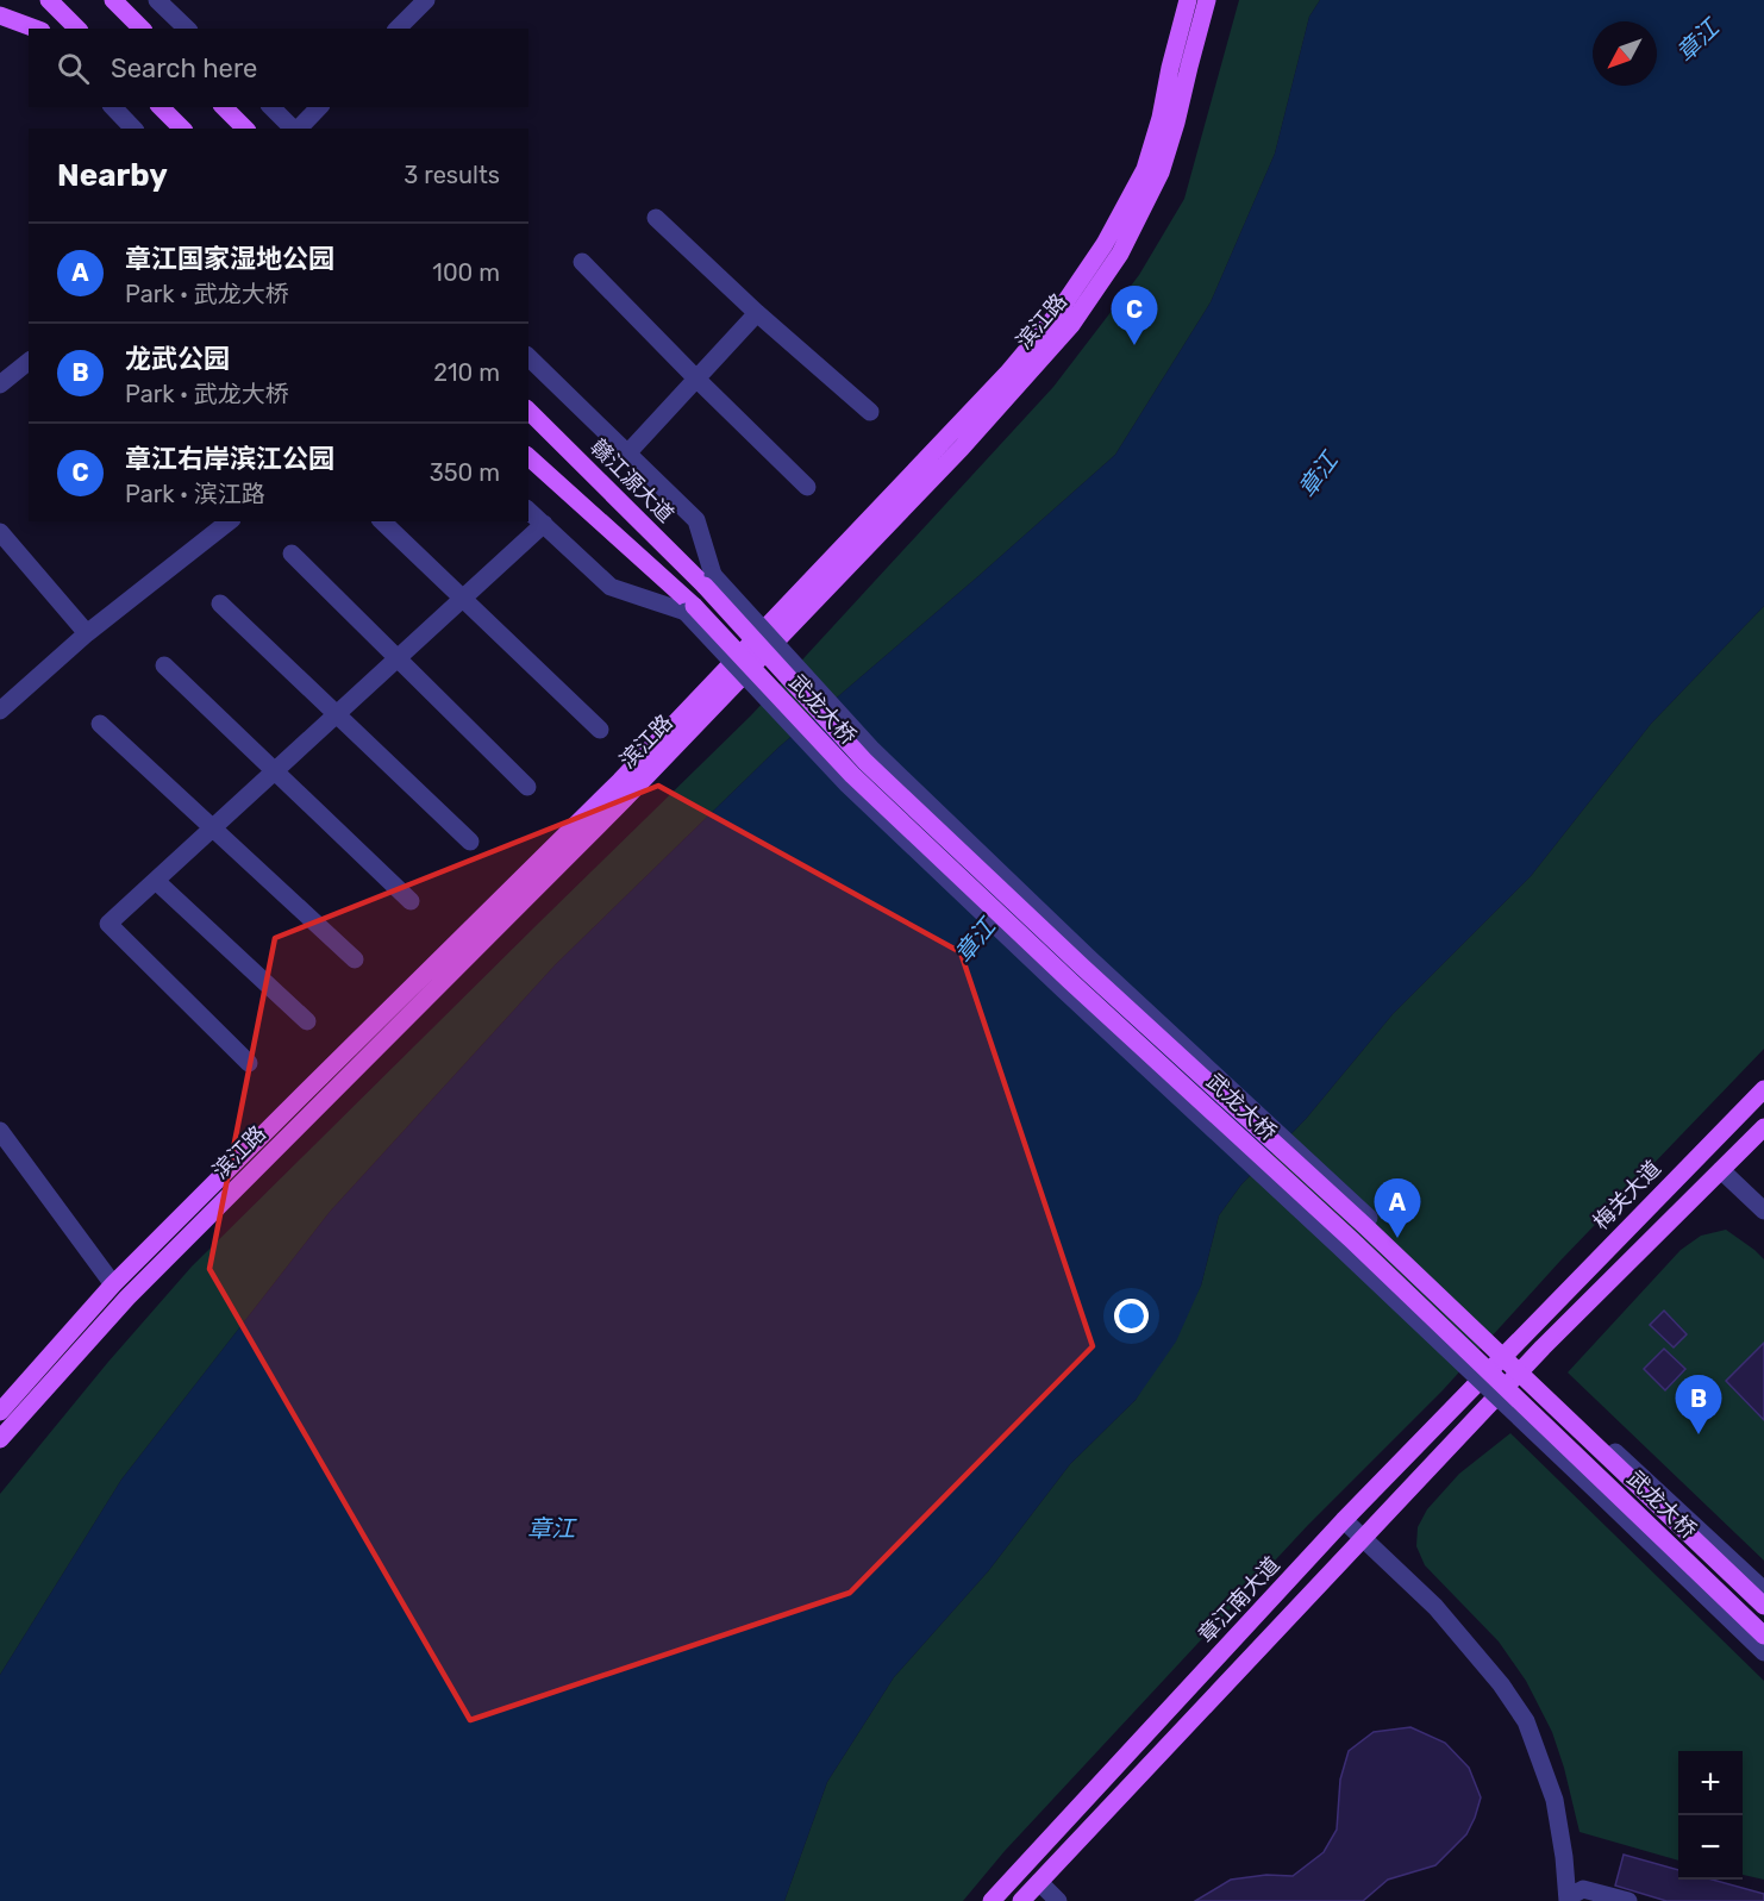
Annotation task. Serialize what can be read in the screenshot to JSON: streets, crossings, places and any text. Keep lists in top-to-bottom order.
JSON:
{
  "streets": {
    "main road": [
      "滨江路",
      "赣江源大道",
      "武龙大桥",
      "梅关大道",
      "章江南大道"
    ]
  },
  "crossings": [
    ["赣江源大道", "武龙大桥"],
    ["梅关大道", "章江南大道"]
  ],
  "water": ["章江"],
  "north": "bottom left",
  "page": {
    "search": "Search here",
    "heading": ["Nearby", "3 results"],
    "list": [
      {
        "mark": "A",
        "name": "章江国家湿地公园",
        "note": "Park · 武龙大桥",
        "value": "100 m"
      },
      {
        "mark": "B",
        "name": "龙武公园",
        "note": "Park · 武龙大桥",
        "value": "210 m"
      },
      {
        "mark": "C",
        "name": "章江右岸滨江公园",
        "note": "Park · 滨江路",
        "value": "350 m"
      }
    ],
    "pins": ["C", "A", "B"],
    "map_buttons": ["+", "−"]
  }
}
